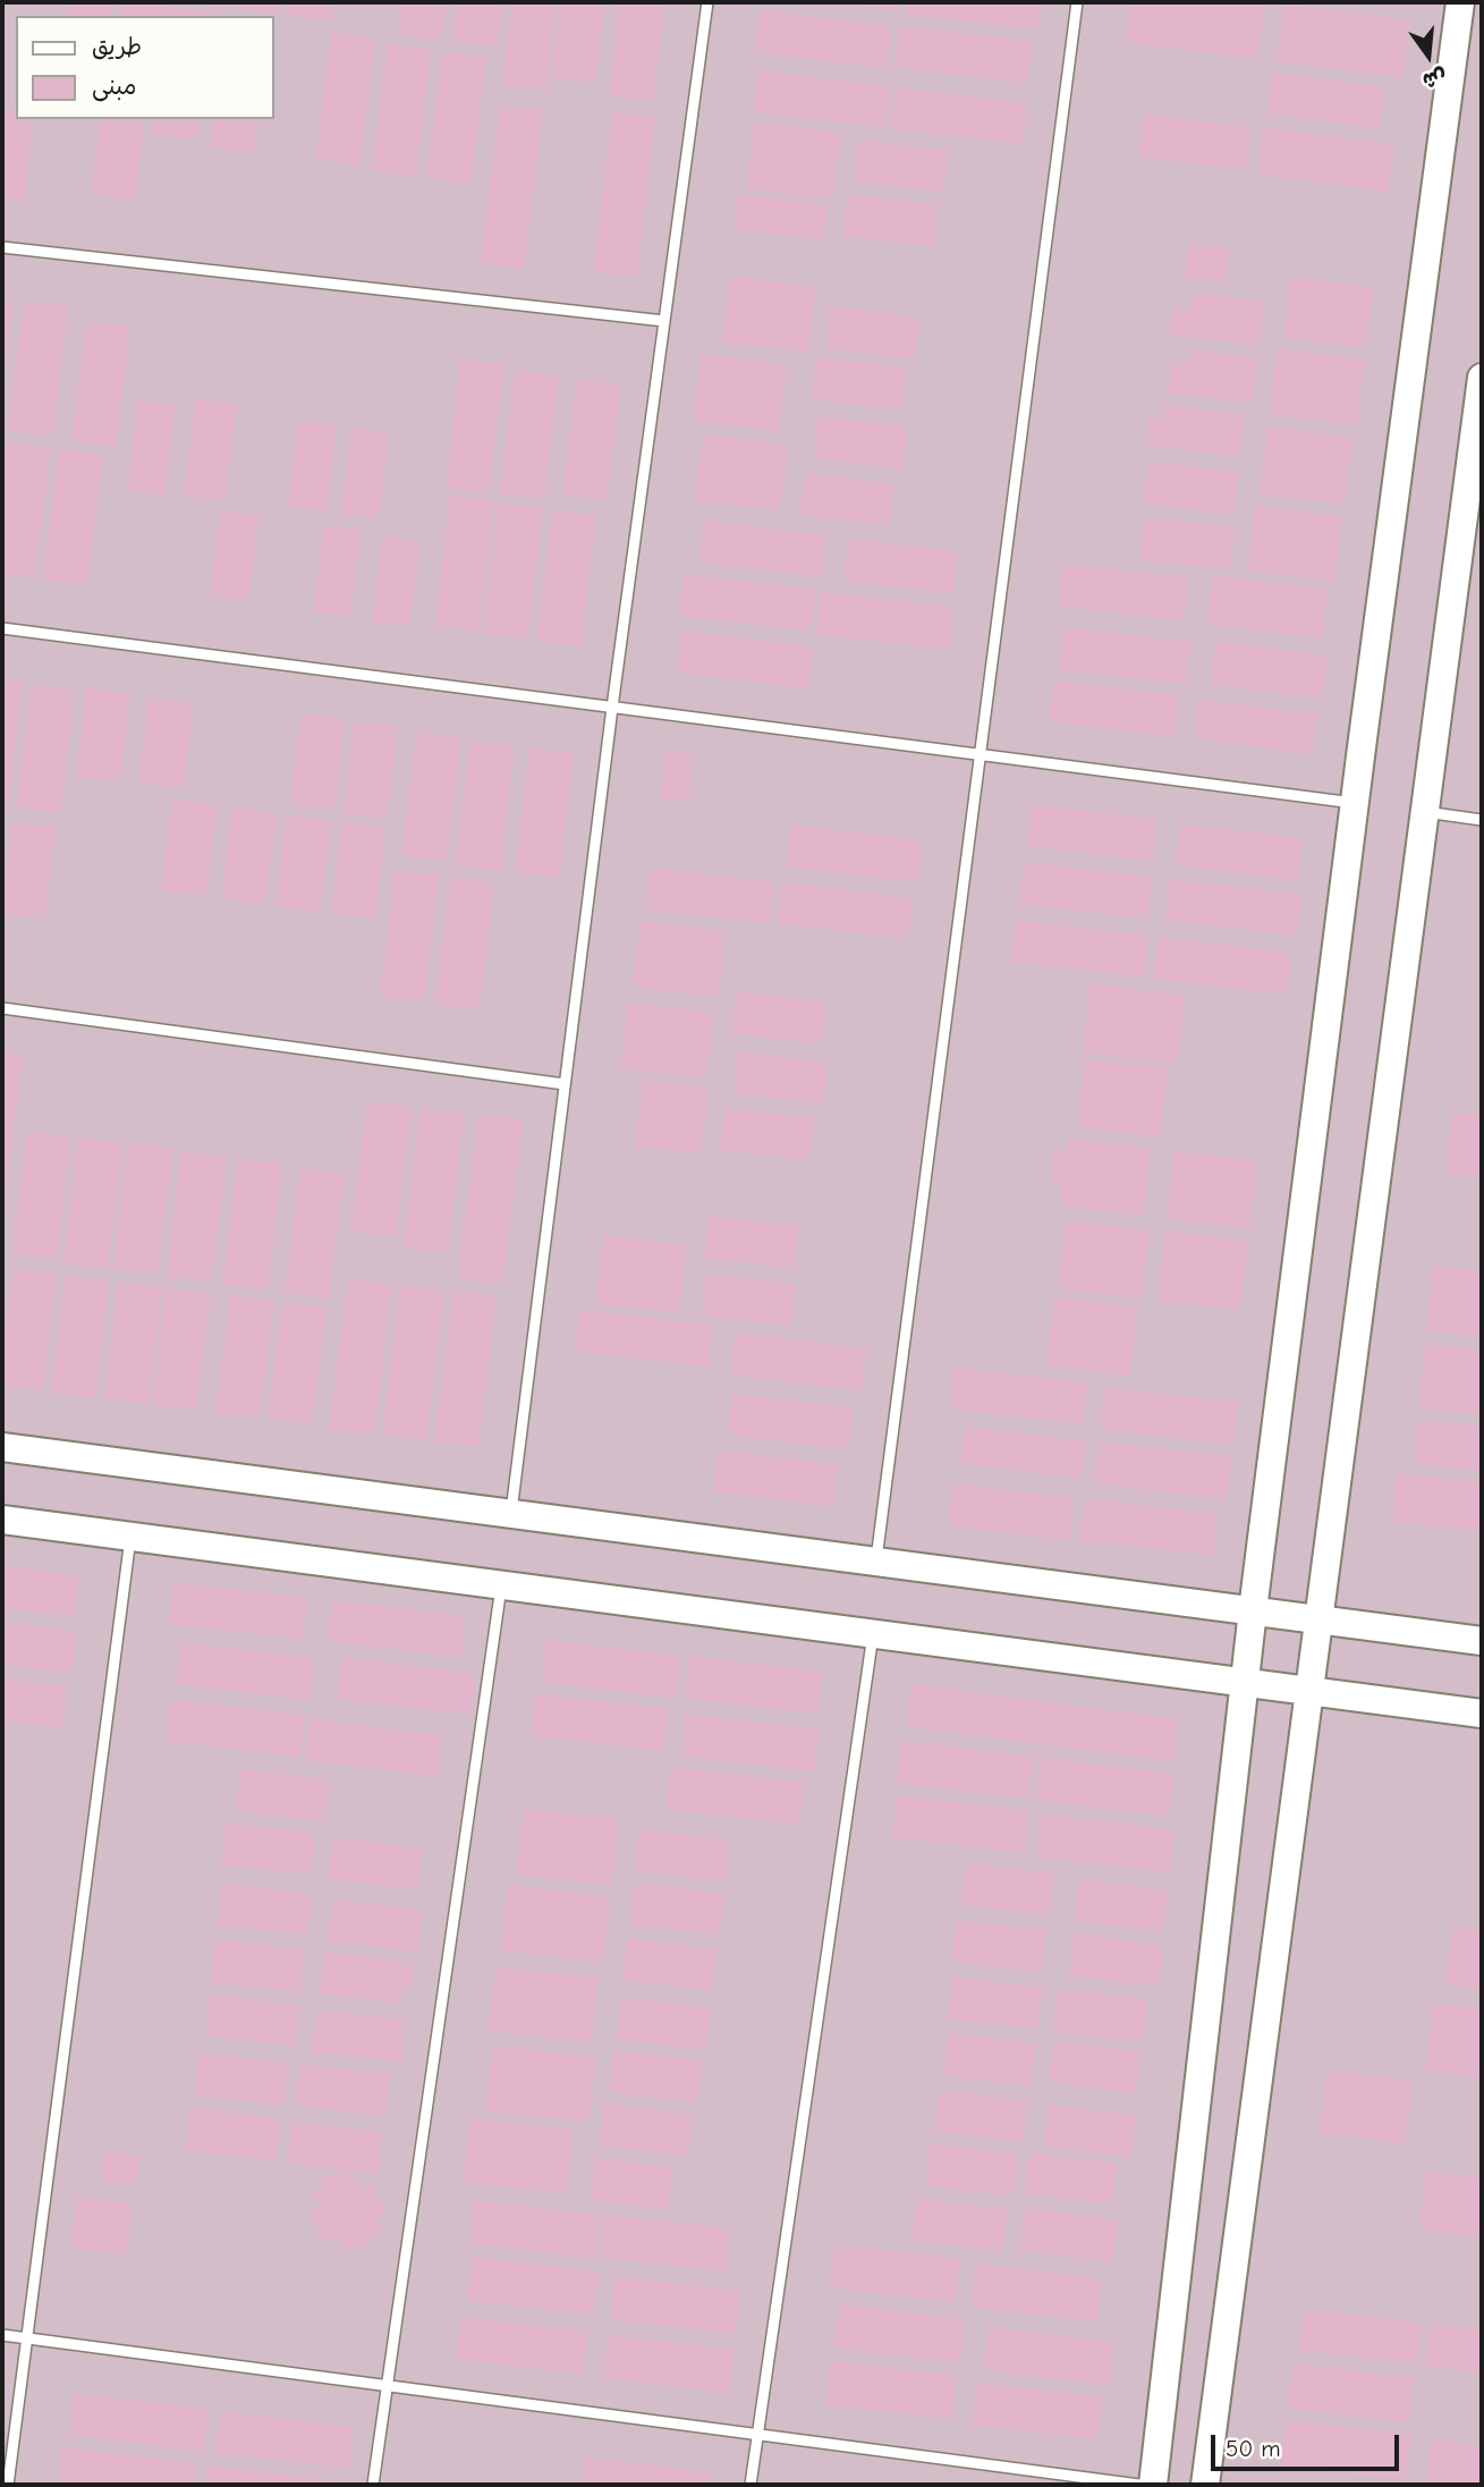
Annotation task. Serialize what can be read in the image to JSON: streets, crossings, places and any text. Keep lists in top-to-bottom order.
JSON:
{
  "legend": ["طريق", "مبنى"],
  "scale_bar": "50 m",
  "north": "bottom"
}
